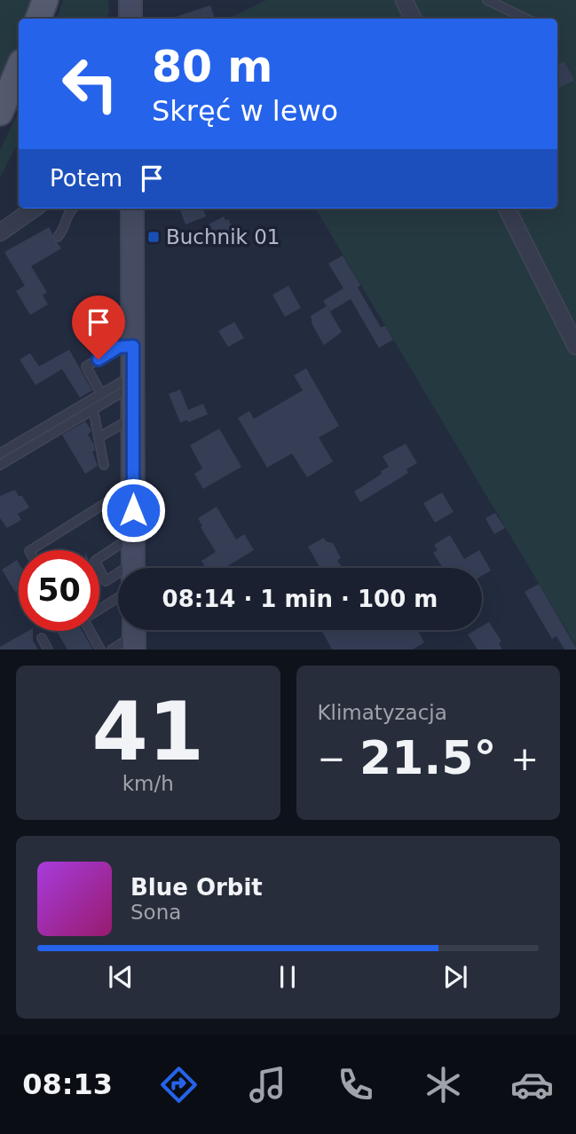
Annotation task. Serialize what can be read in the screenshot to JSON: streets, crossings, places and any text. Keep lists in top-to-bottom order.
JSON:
{
  "places": {
    "transit": ["Buchnik 01"]
  },
  "page": {
    "turn": ["80 m", "Skręć w lewo"],
    "then": "Potem",
    "limit": "50",
    "trip": "08:14 · 1 min · 100 m",
    "tile": [
      ["41", "km/h"],
      "Klimatyzacja"
    ],
    "heat": ["−", "21.5°", "+"],
    "song": ["Blue Orbit", "Sona"],
    "tabs": "08:13"
  }
}
